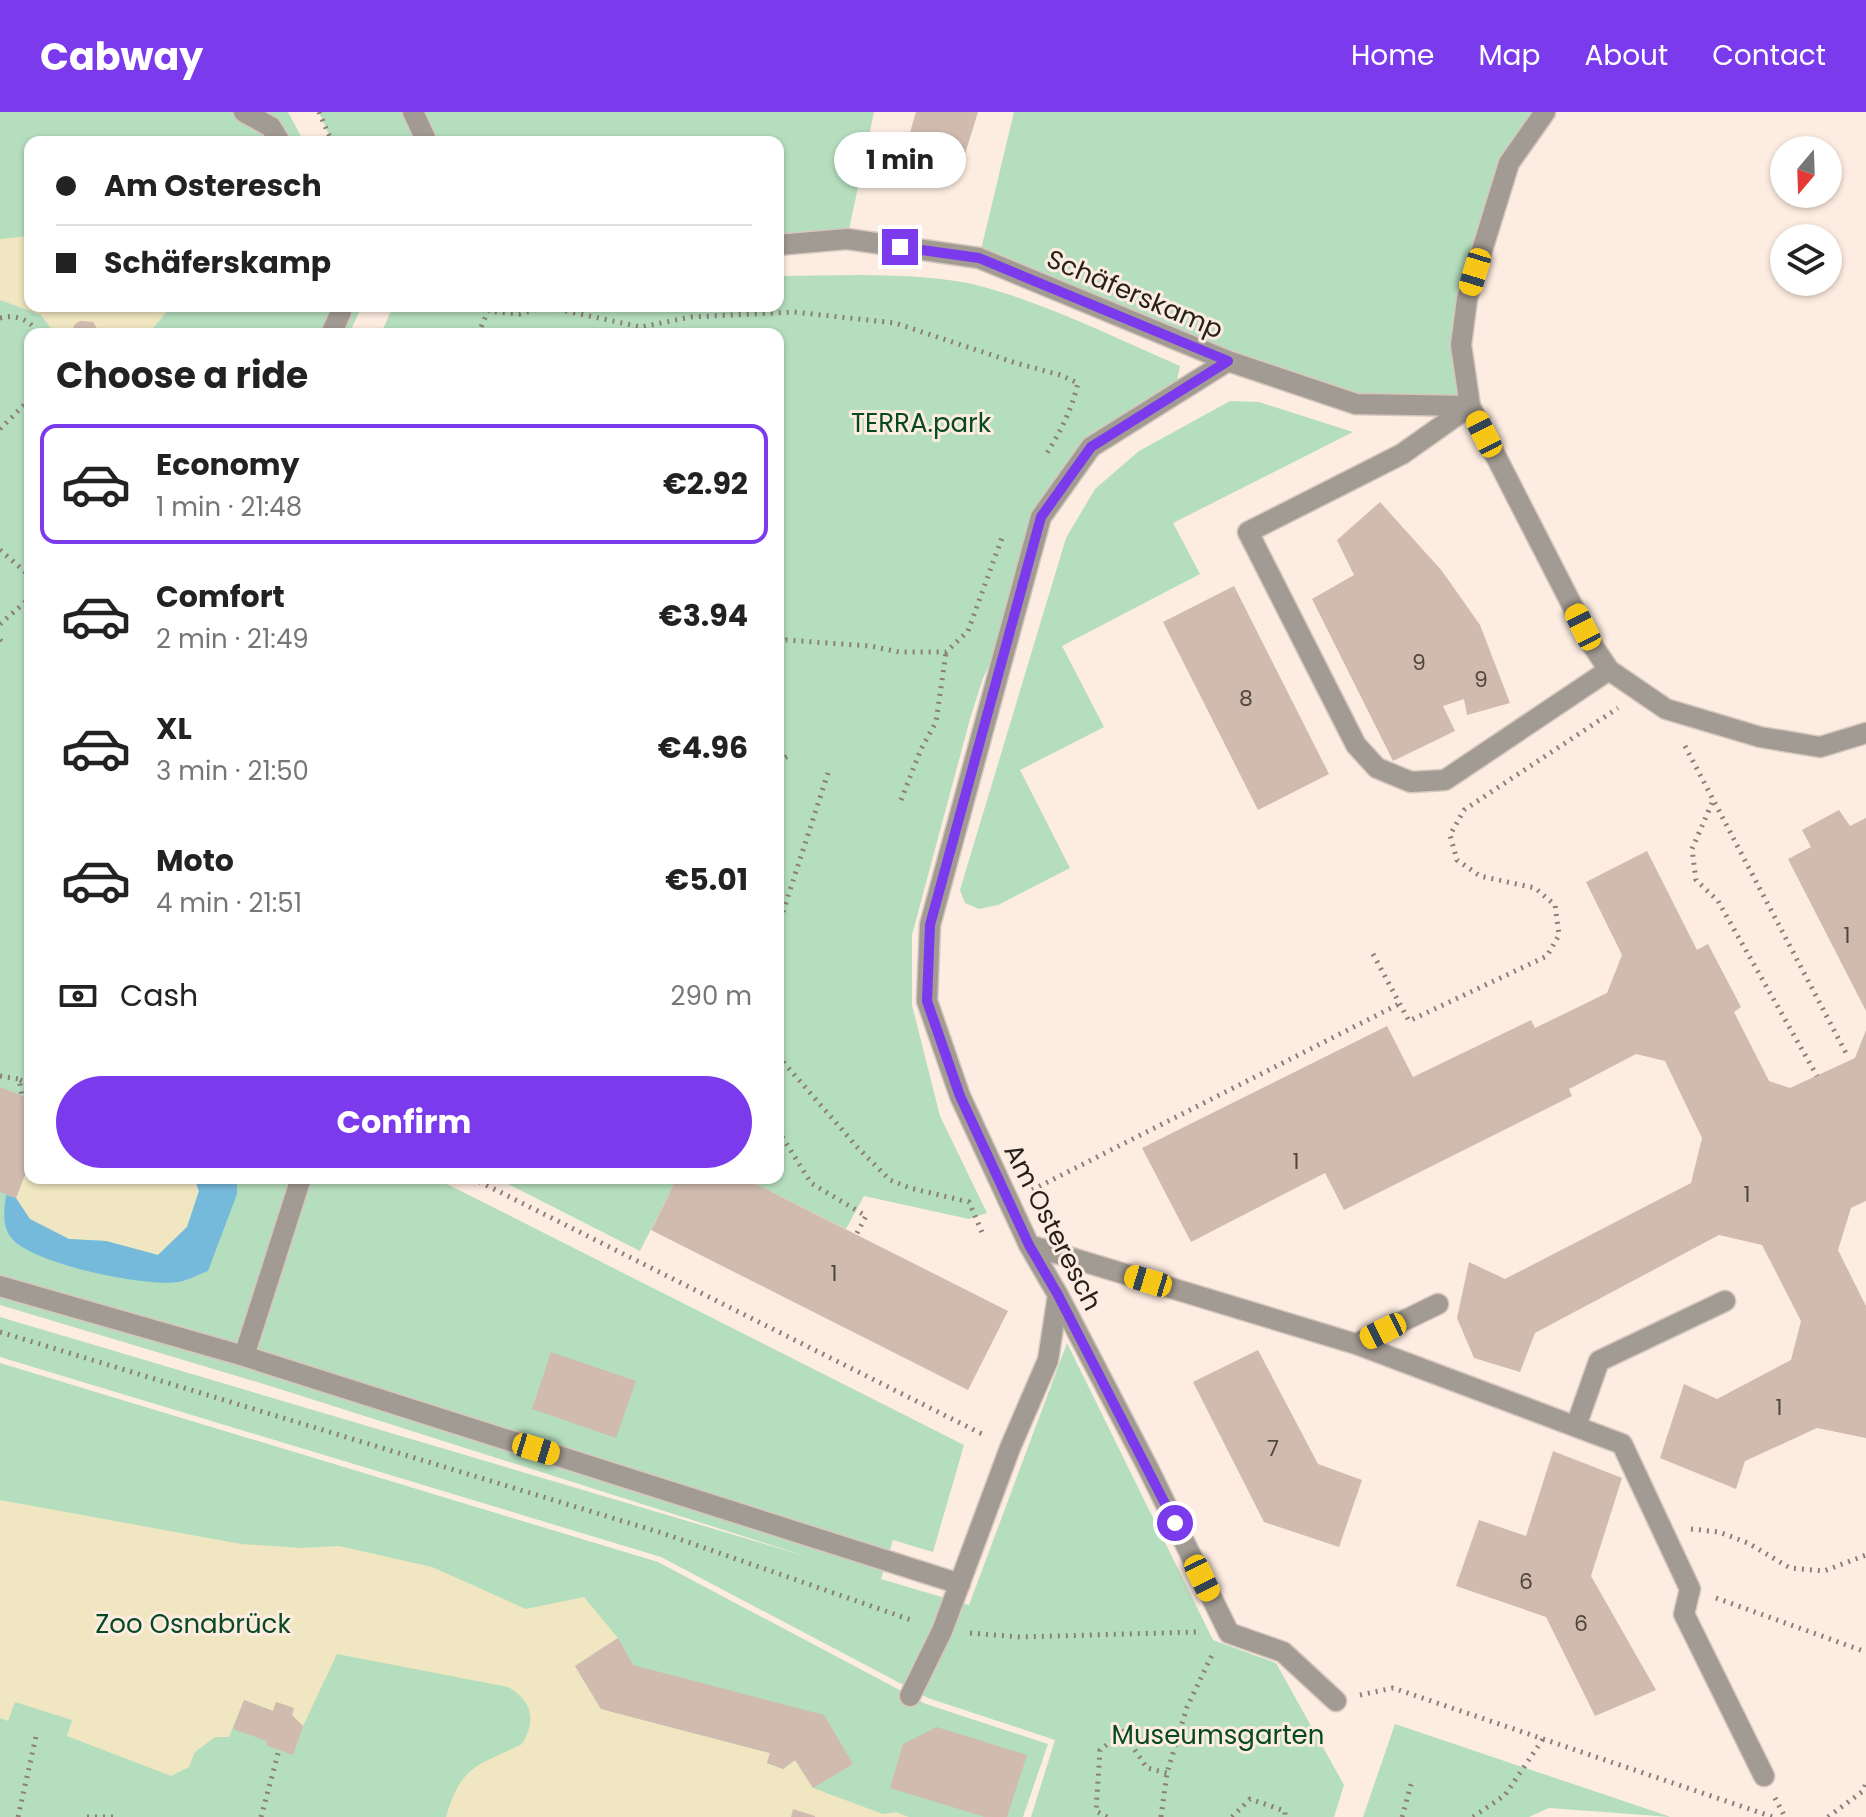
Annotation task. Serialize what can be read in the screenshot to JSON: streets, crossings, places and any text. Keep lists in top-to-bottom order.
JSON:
{
  "streets": {
    "street": ["Schäferskamp", "Am Osteresch"]
  },
  "crossings": [
    ["Schäferskamp", "Am Osteresch"]
  ],
  "parks": ["TERRA.park", "Zoo Osnabrück", "Museumsgarten"],
  "house_numbers": [
    "9",
    "9",
    "8",
    "1",
    "1",
    "1",
    "1",
    "1",
    "7",
    "6",
    "6"
  ],
  "north": "bottom",
  "page": {
    "header": "Cabway",
    "nav": [
      "Home",
      "Map",
      "About",
      "Contact"
    ],
    "bubble": "1 min",
    "banner": ["Am Osteresch", "Schäferskamp"],
    "heading": "Choose a ride",
    "list": [
      {
        "name": "Economy",
        "note": "1 min · 21:48",
        "value": "€2.92"
      },
      {
        "name": "Comfort",
        "note": "2 min · 21:49",
        "value": "€3.94"
      },
      {
        "name": "XL",
        "note": "3 min · 21:50",
        "value": "€4.96"
      },
      {
        "name": "Moto",
        "note": "4 min · 21:51",
        "value": "€5.01"
      }
    ],
    "pay": ["Cash", "290 m"],
    "buttons": "Confirm"
  }
}
